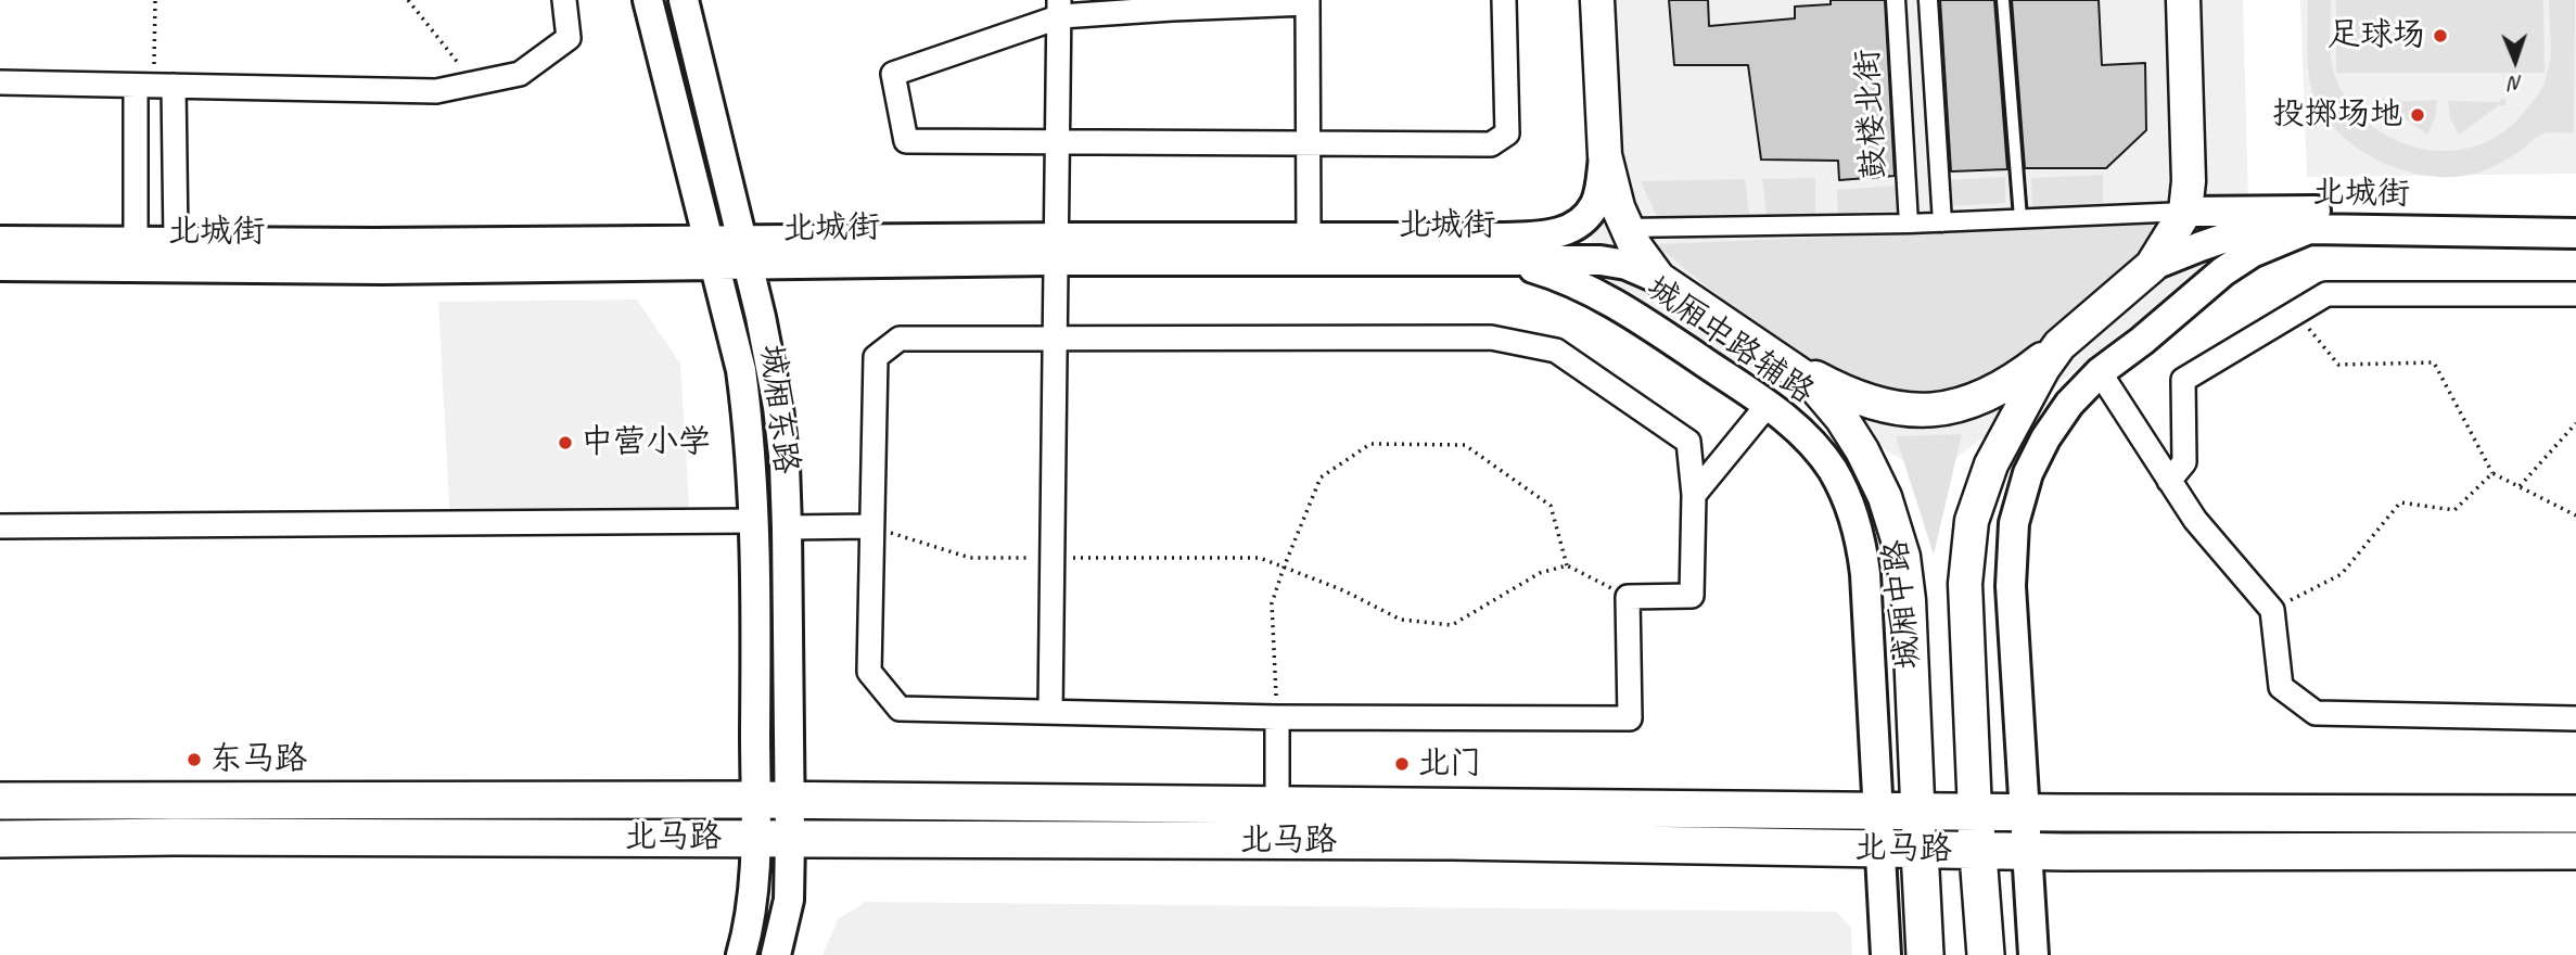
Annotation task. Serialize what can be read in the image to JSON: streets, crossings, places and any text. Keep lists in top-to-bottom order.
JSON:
{
  "streets": {
    "main road": ["城厢中路", "北马路"],
    "street": [
      "鼓楼北街",
      "北城街",
      "城厢中路辅路",
      "城厢东路"
    ]
  },
  "crossings": [
    ["北城街", "城厢中路辅路"],
    ["北城街", "城厢东路"],
    ["北城街", "城厢中路"],
    ["城厢中路辅路", "北马路"],
    ["城厢东路", "北马路"],
    ["城厢中路", "北马路"]
  ],
  "places": [
    "足球场",
    "投掷场地",
    "中营小学",
    "东马路",
    "北门"
  ],
  "north": "bottom"
}
